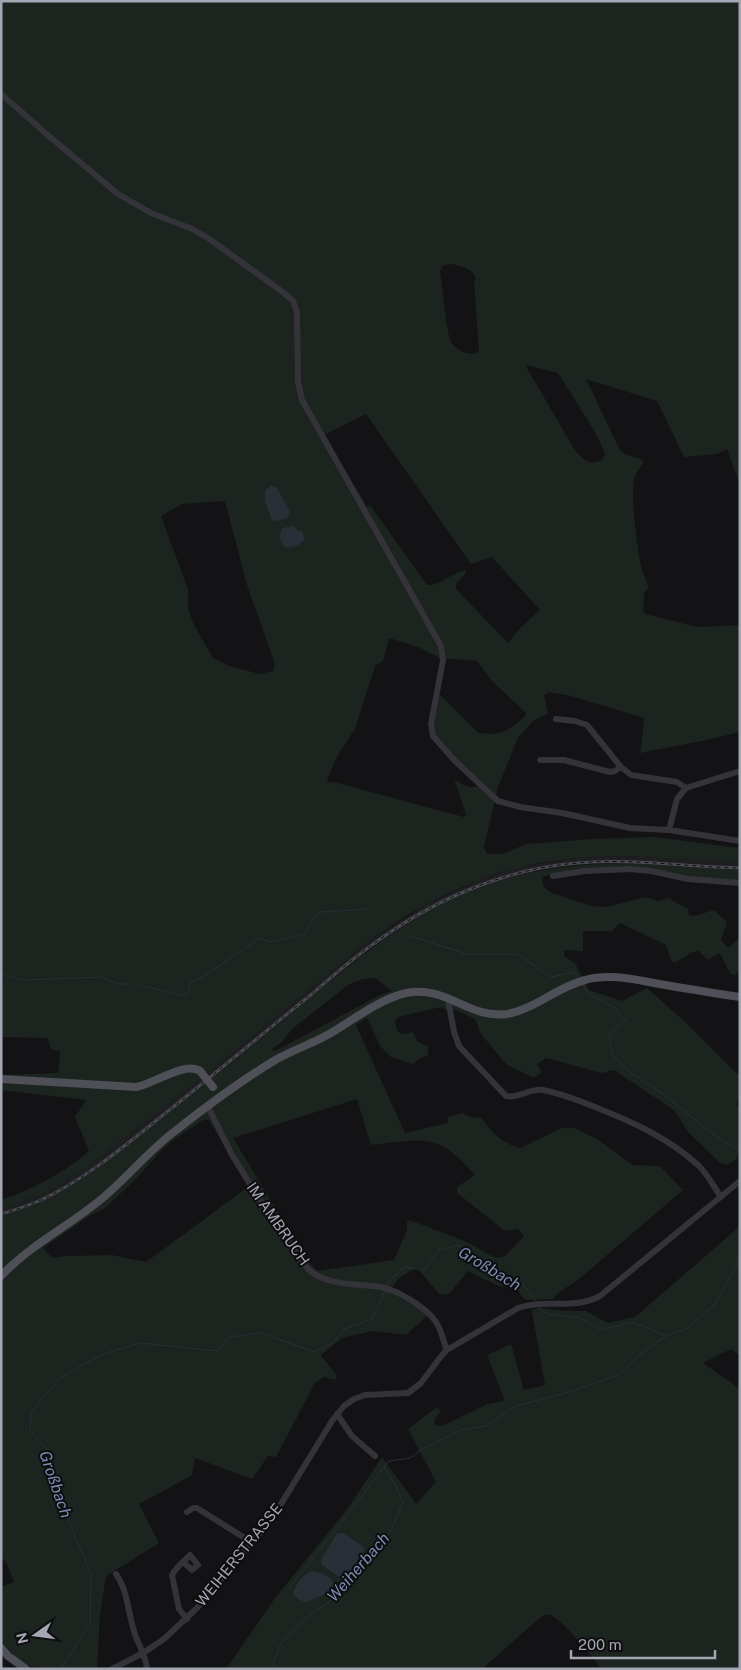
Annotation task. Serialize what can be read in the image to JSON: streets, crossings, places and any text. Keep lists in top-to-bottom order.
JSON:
{
  "streets": {
    "street": ["IM AMBRUCH", "WEIHERSTRASSE"]
  },
  "crossings": [
    ["IM AMBRUCH", "WEIHERSTRASSE"]
  ],
  "water": ["Großbach", "Weiherbach"],
  "scale_bar": "200 m",
  "north": "left"
}
